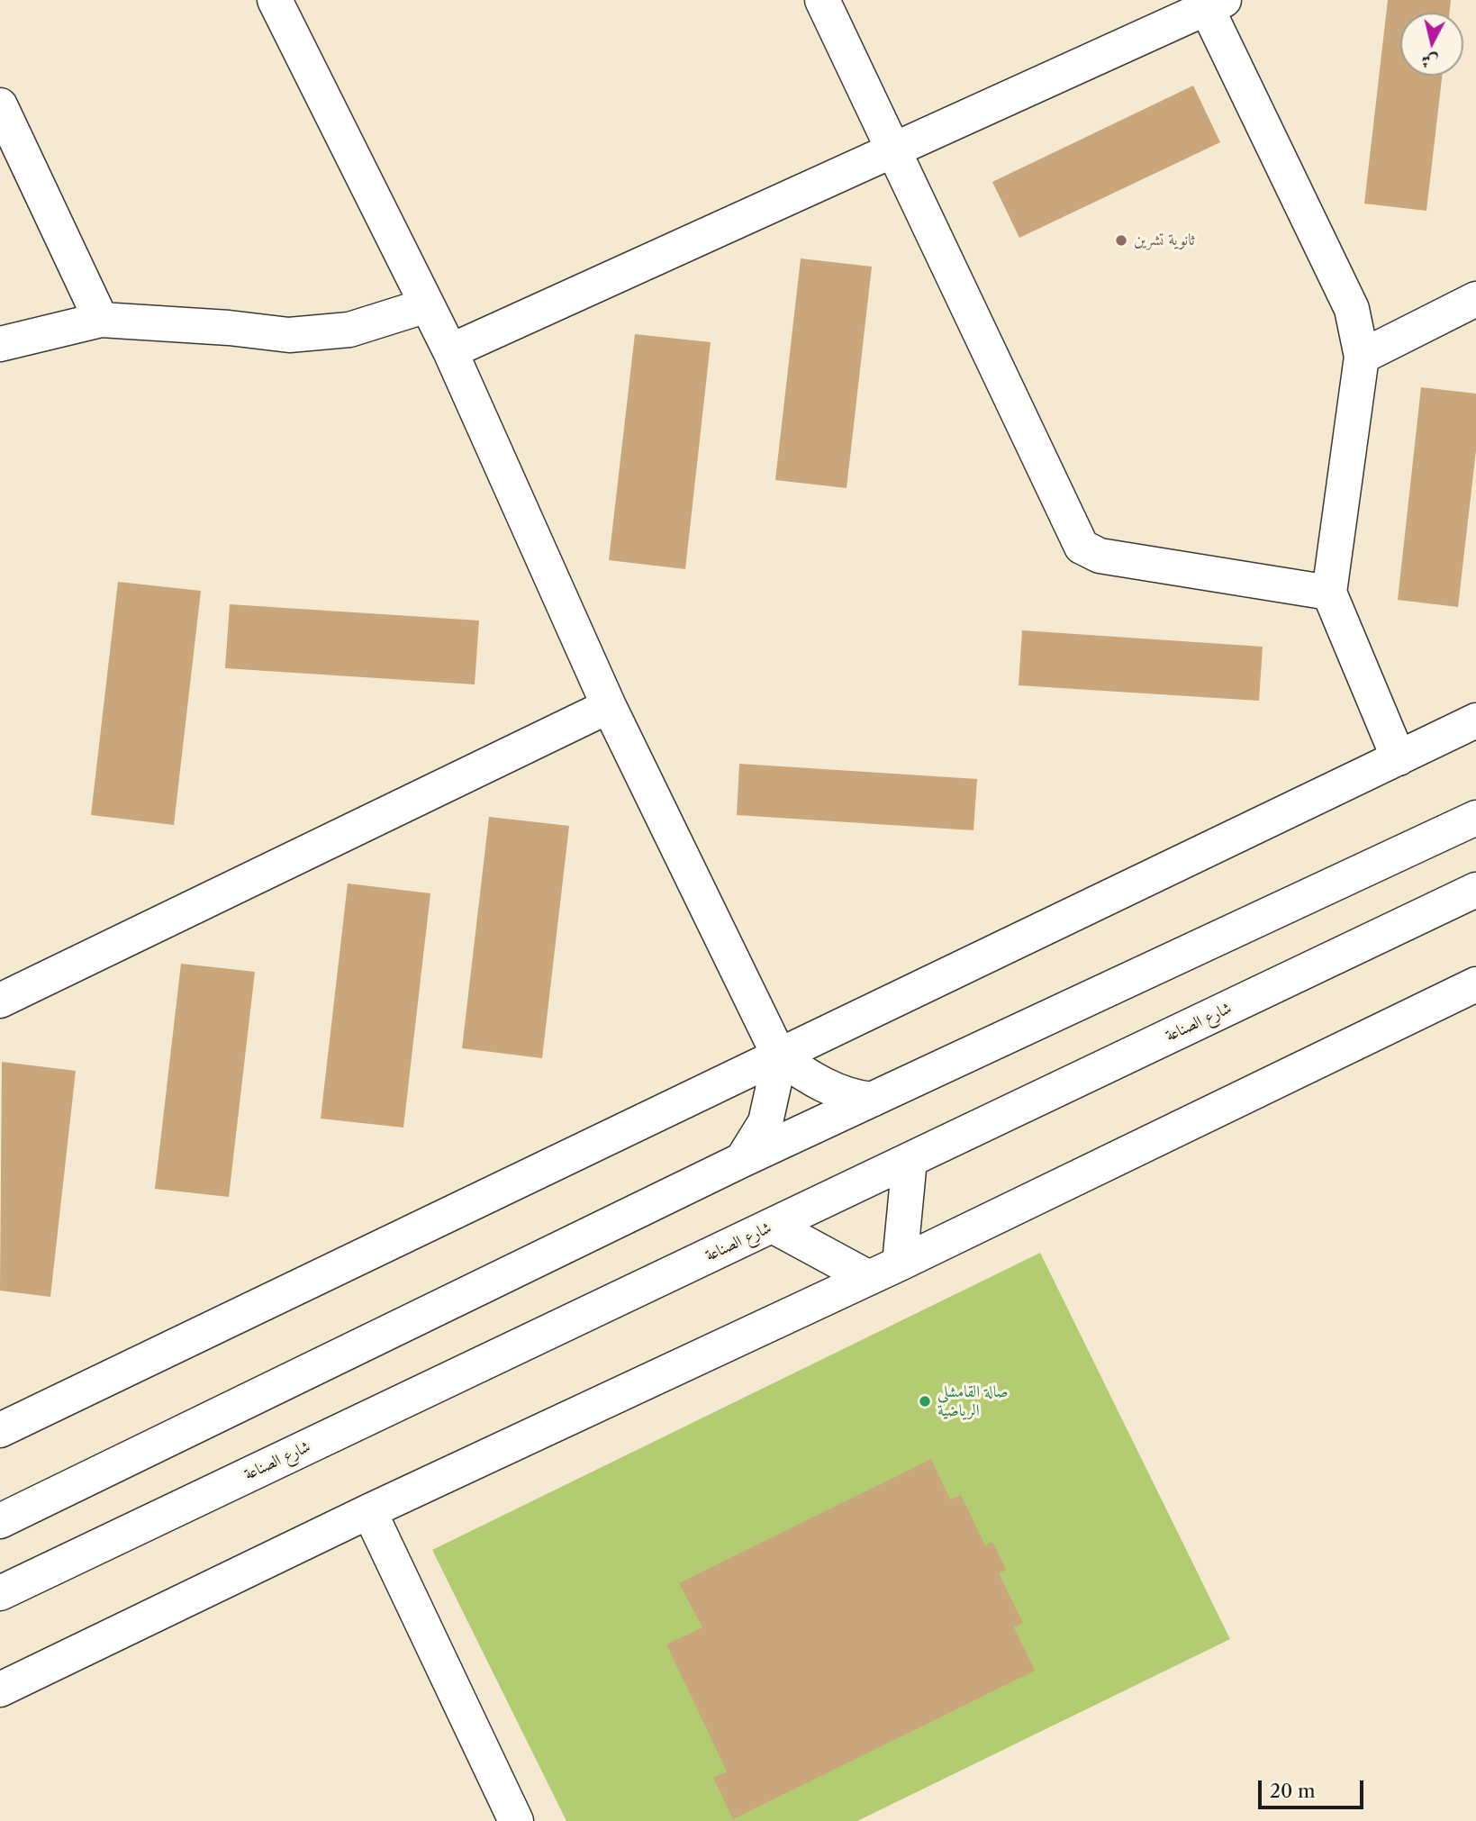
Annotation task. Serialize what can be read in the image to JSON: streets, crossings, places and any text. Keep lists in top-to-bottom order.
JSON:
{
  "streets": {
    "street": ["شارع الصناعة"]
  },
  "places": ["ثانوية تشرين", "صالة القامشلي الرياضية"],
  "scale_bar": "20 m",
  "north": "bottom"
}
